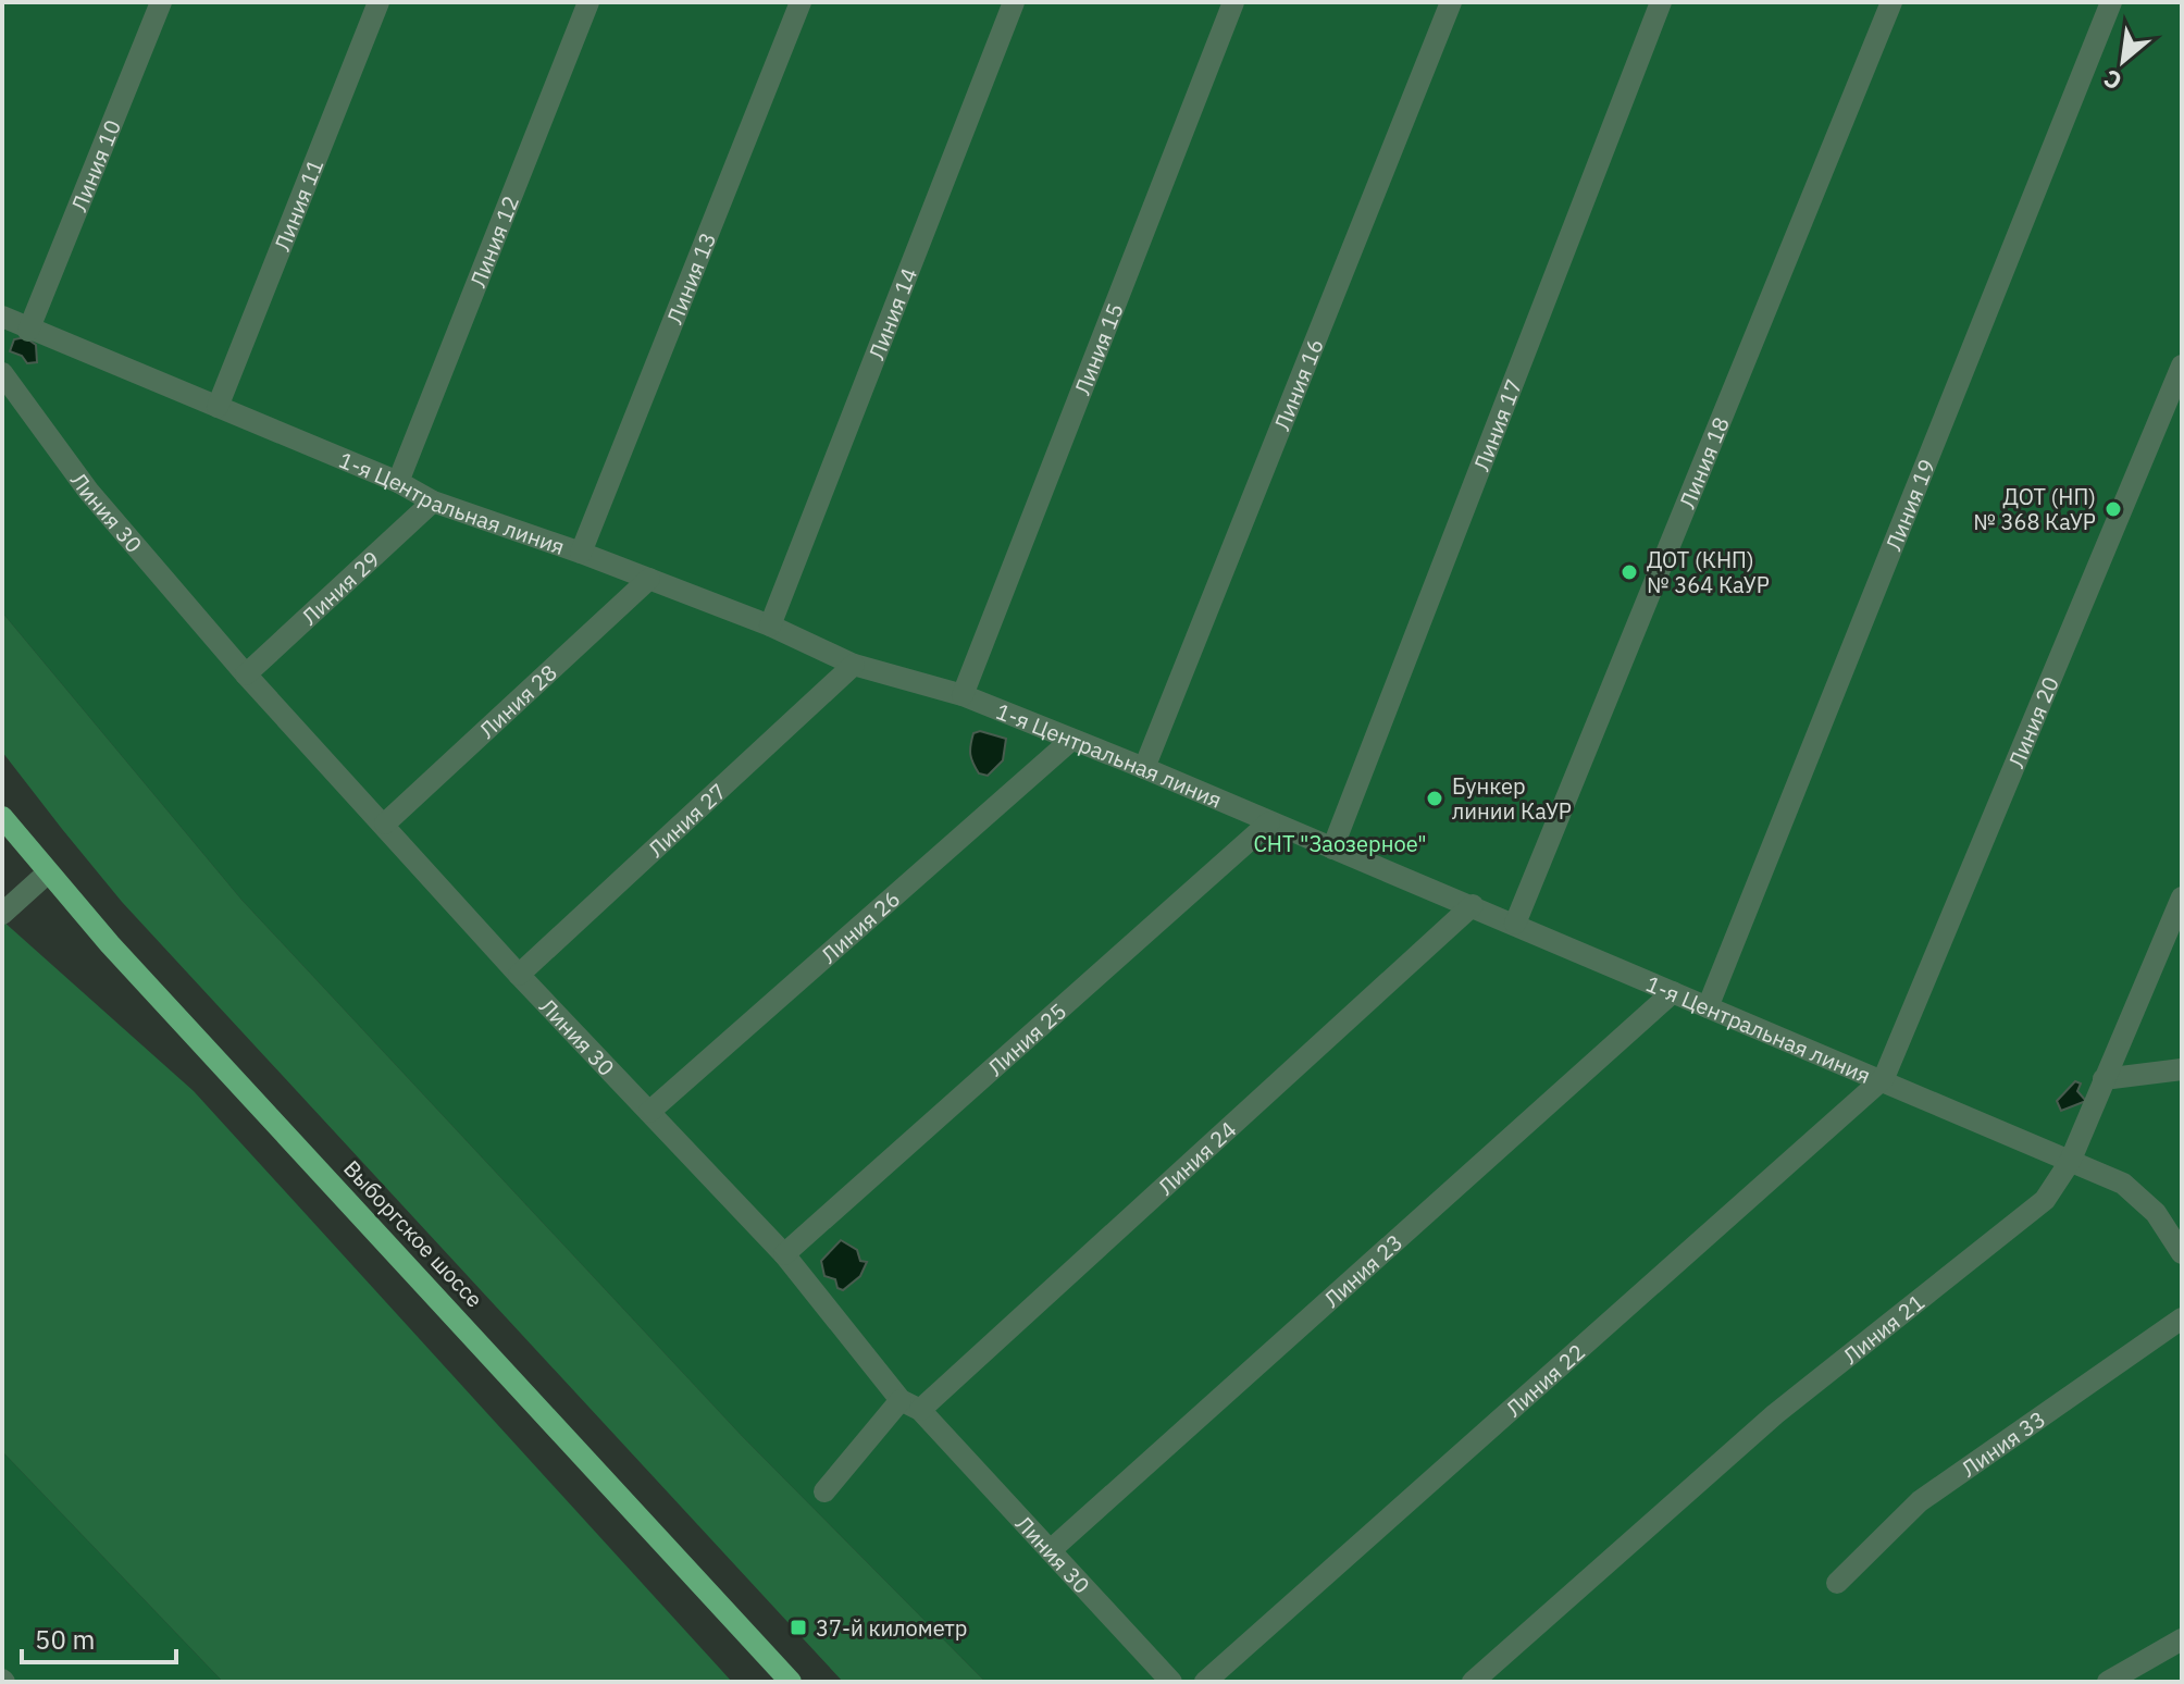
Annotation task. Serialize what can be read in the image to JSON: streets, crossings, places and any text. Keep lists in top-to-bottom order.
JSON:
{
  "streets": {
    "main road": ["Выборгское шоссе"],
    "street": [
      "Линия 10",
      "Линия 11",
      "Линия 12",
      "Линия 13",
      "Линия 14",
      "Линия 15",
      "Линия 16",
      "Линия 17",
      "Линия 18",
      "1-я Центральная линия",
      "Линия 19",
      "Линия 30",
      "Линия 29",
      "Линия 28",
      "Линия 20",
      "Линия 27",
      "Линия 26",
      "Линия 25",
      "Линия 24",
      "Линия 23",
      "Линия 21",
      "Линия 22",
      "Линия 33"
    ]
  },
  "crossings": [
    ["Линия 10", "1-я Центральная линия"],
    ["Линия 11", "1-я Центральная линия"],
    ["Линия 12", "1-я Центральная линия"],
    ["Линия 13", "1-я Центральная линия"],
    ["Линия 14", "1-я Центральная линия"],
    ["Линия 15", "1-я Центральная линия"],
    ["Линия 16", "1-я Центральная линия"],
    ["Линия 17", "1-я Центральная линия"],
    ["Линия 18", "1-я Центральная линия"],
    ["1-я Центральная линия", "Линия 19"],
    ["1-я Центральная линия", "Линия 29"],
    ["1-я Центральная линия", "Линия 28"],
    ["1-я Центральная линия", "Линия 20"],
    ["1-я Центральная линия", "Линия 27"],
    ["1-я Центральная линия", "Линия 26"],
    ["1-я Центральная линия", "Линия 25"],
    ["1-я Центральная линия", "Линия 24"],
    ["1-я Центральная линия", "Линия 23"],
    ["1-я Центральная линия", "Линия 21"],
    ["1-я Центральная линия", "Линия 22"],
    ["Линия 30", "Линия 29"],
    ["Линия 30", "Линия 28"],
    ["Линия 30", "Линия 27"],
    ["Линия 30", "Линия 26"],
    ["Линия 30", "Линия 25"],
    ["Линия 30", "Линия 24"],
    ["Линия 30", "Линия 23"],
    ["Линия 20", "Линия 22"]
  ],
  "parks": ["СНТ \"Заозерное\""],
  "places": {
    "other": ["ДОТ (НП) № 368 КаУР", "ДОТ (КНП) № 364 КаУР", "Бункер линии КаУР"],
    "transit": ["37-й километр"]
  },
  "scale_bar": "50 m",
  "north": "bottom left"
}
